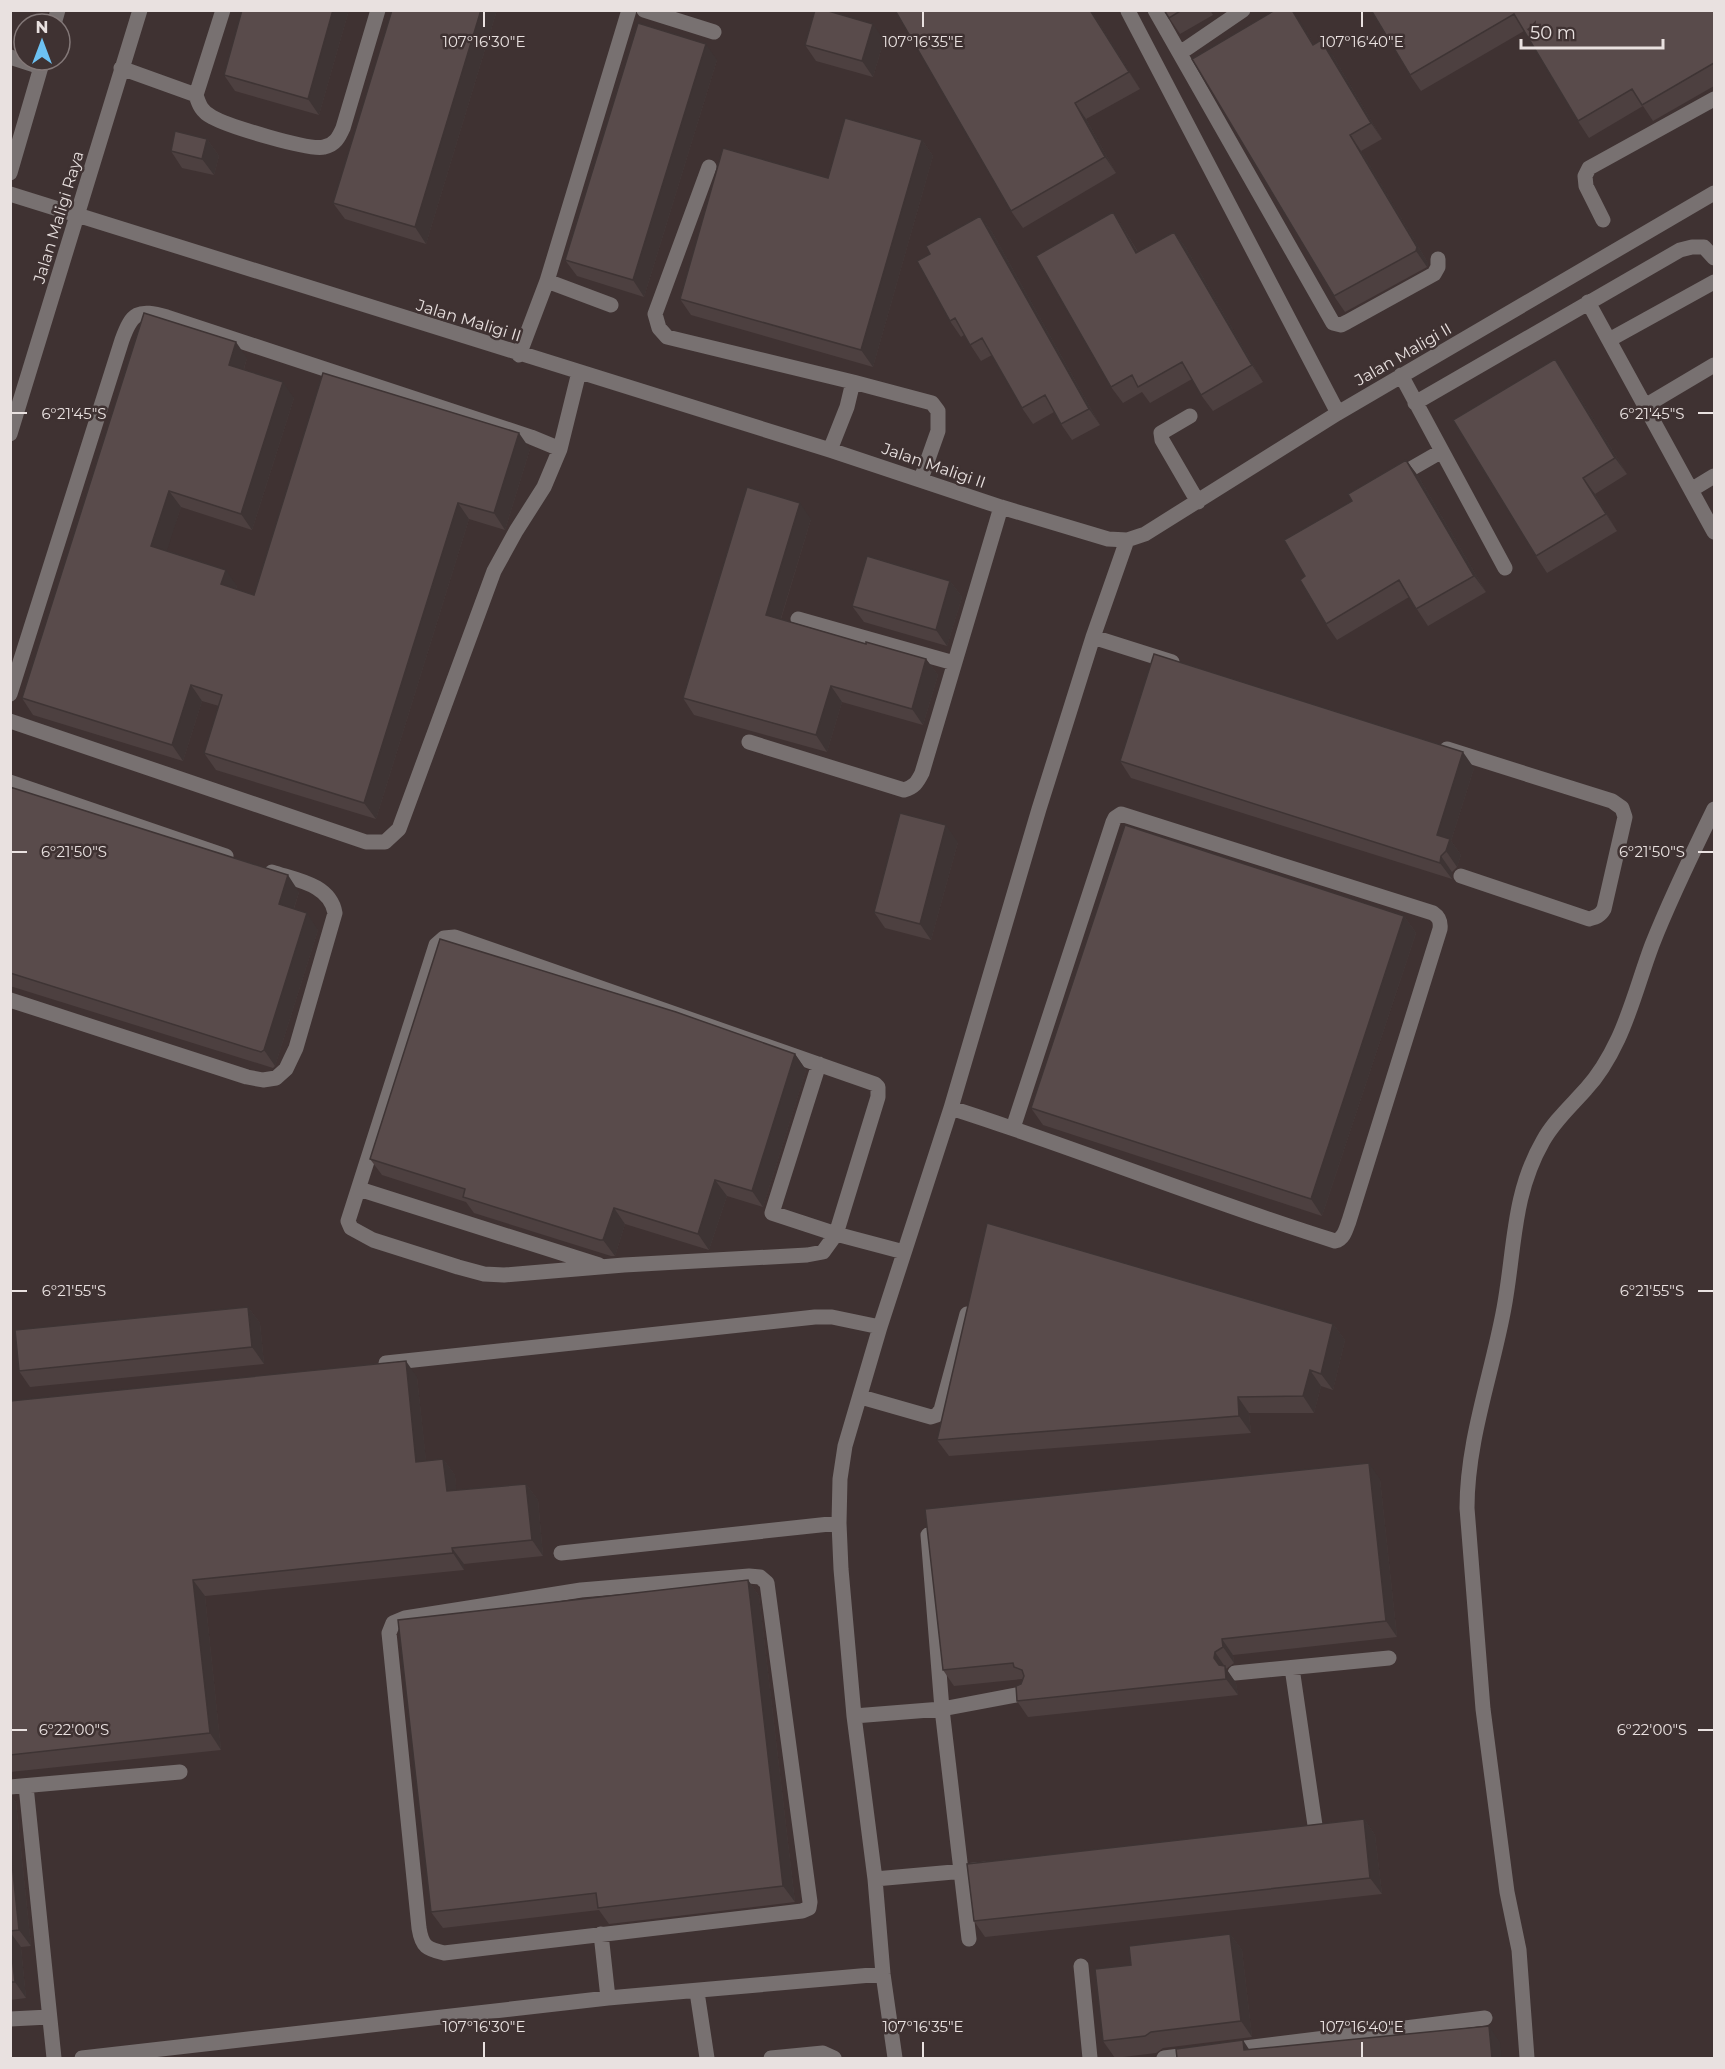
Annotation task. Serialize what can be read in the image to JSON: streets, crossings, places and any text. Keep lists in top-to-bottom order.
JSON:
{
  "streets": {
    "street": ["Jalan Maligi Raya", "Jalan Maligi II"]
  },
  "crossings": [
    ["Jalan Maligi Raya", "Jalan Maligi II"]
  ],
  "scale_bar": "50 m",
  "north": "top",
  "coordinates": [
    "107°16'30\"E",
    "107°16'35\"E",
    "107°16'40\"E",
    "6°21'45\"S",
    "6°21'50\"S",
    "6°21'55\"S",
    "6°22'00\"S"
  ]
}
